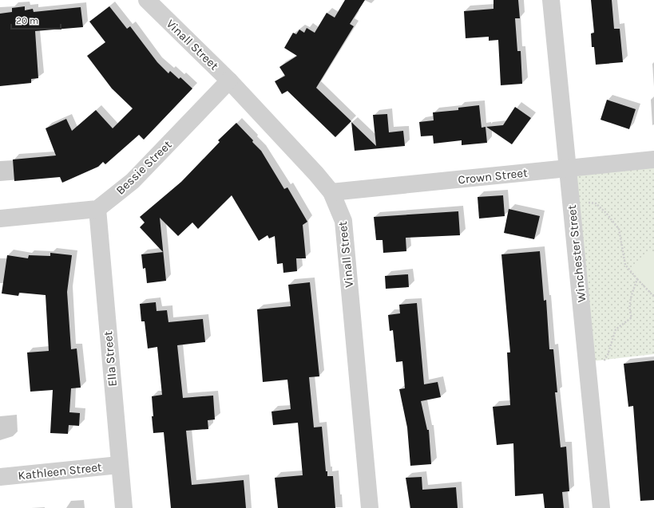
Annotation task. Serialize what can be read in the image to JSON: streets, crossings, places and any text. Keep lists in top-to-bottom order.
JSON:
{
  "streets": {
    "street": [
      "Vinall Street",
      "Bessie Street",
      "Crown Street",
      "Winchester Street",
      "Ella Street",
      "Kathleen Street"
    ]
  },
  "crossings": [
    ["Vinall Street", "Bessie Street"],
    ["Vinall Street", "Crown Street"],
    ["Bessie Street", "Ella Street"],
    ["Crown Street", "Winchester Street"],
    ["Ella Street", "Kathleen Street"]
  ],
  "scale_bar": "20 m"
}
